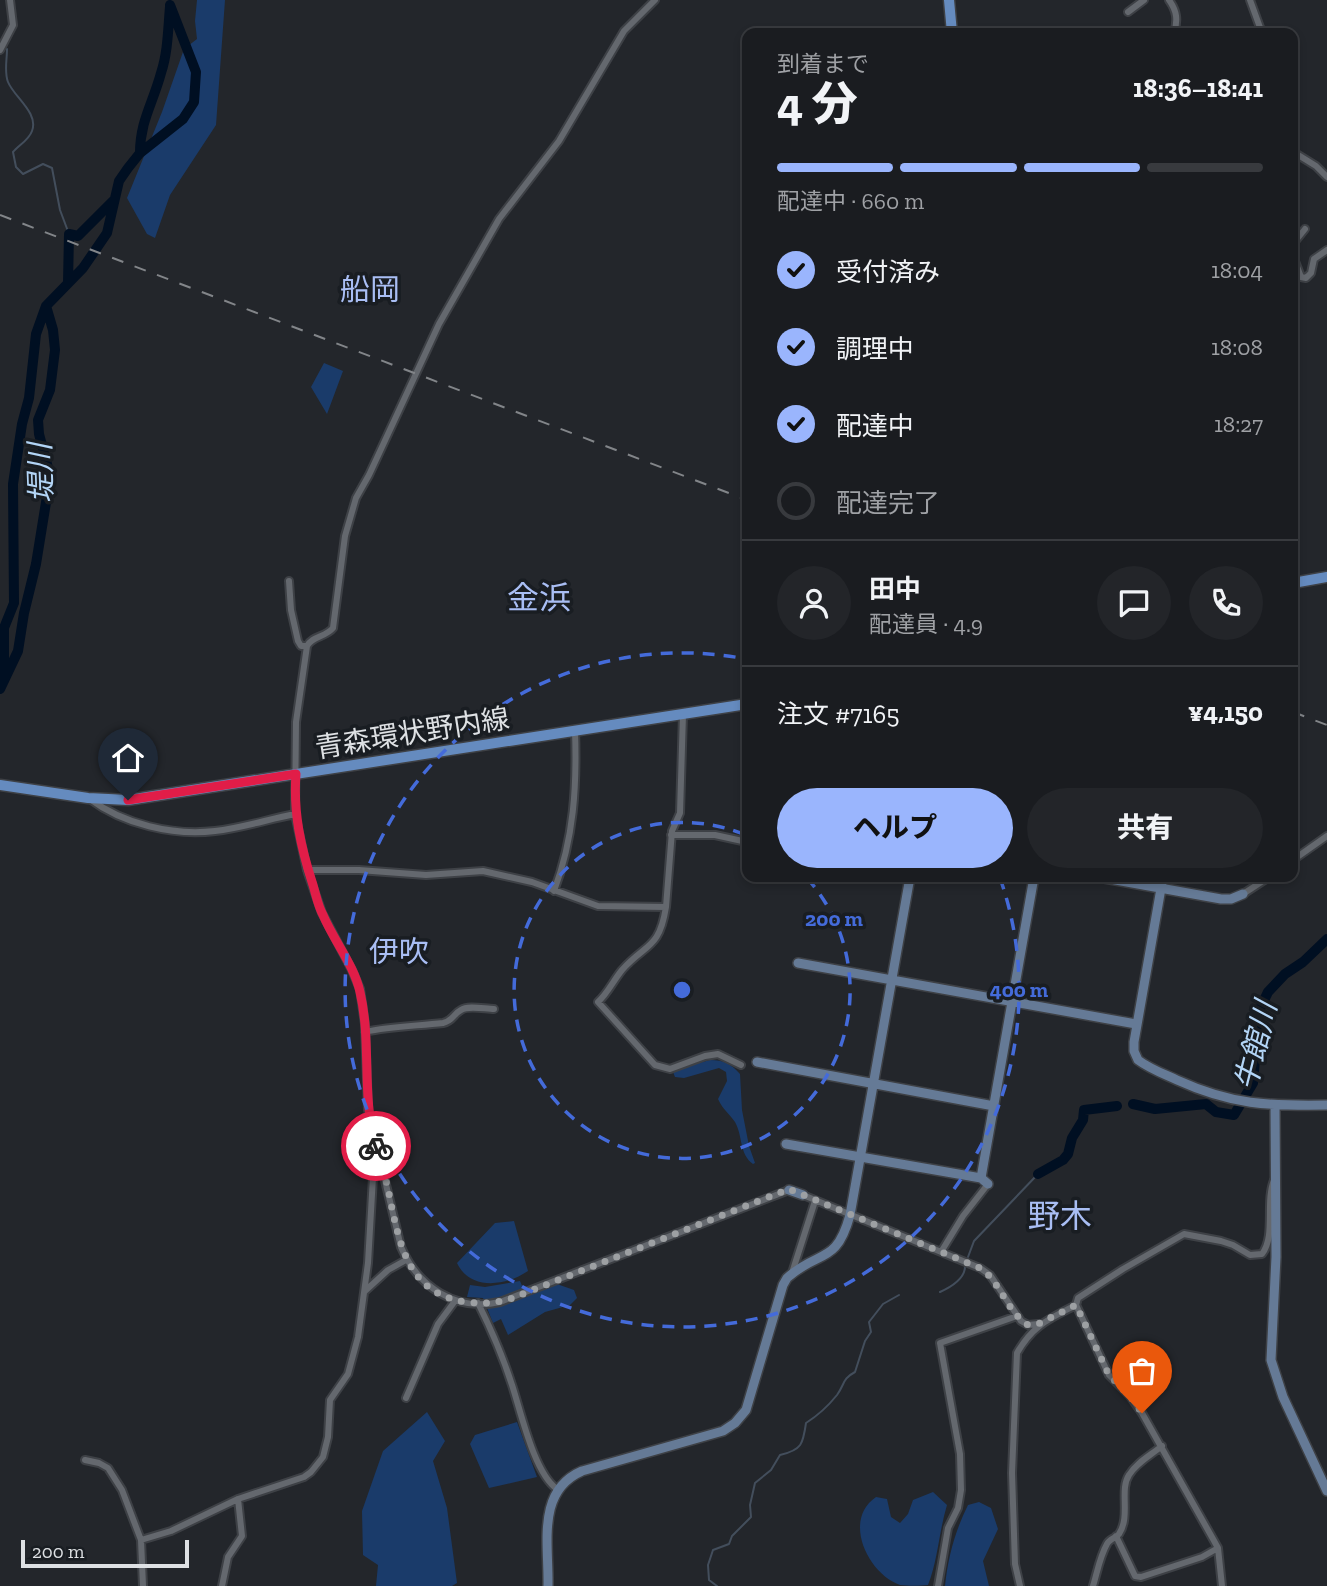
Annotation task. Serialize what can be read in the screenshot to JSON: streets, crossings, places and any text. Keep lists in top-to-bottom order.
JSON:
{
  "streets": {
    "main road": ["青森環状野内線"]
  },
  "districts": [
    "船岡",
    "金浜",
    "伊吹",
    "野木"
  ],
  "water": ["堤川", "牛館川"],
  "scale_bar": "200 m",
  "page": {
    "heading": ["4 分", "到着まで", "18:36–18:41"],
    "panel": [
      "田中",
      "配達員 · 4.9",
      "注文 #7165",
      "¥4,150"
    ],
    "bar": "配達中 · 660 m",
    "list": [
      ["受付済み", "18:04"],
      ["調理中", "18:08"],
      ["配達中", "18:27"],
      "配達完了"
    ],
    "buttons": ["ヘルプ", "共有"],
    "scale": "200 m"
  },
  "rings": ["200 m", "400 m"]
}
